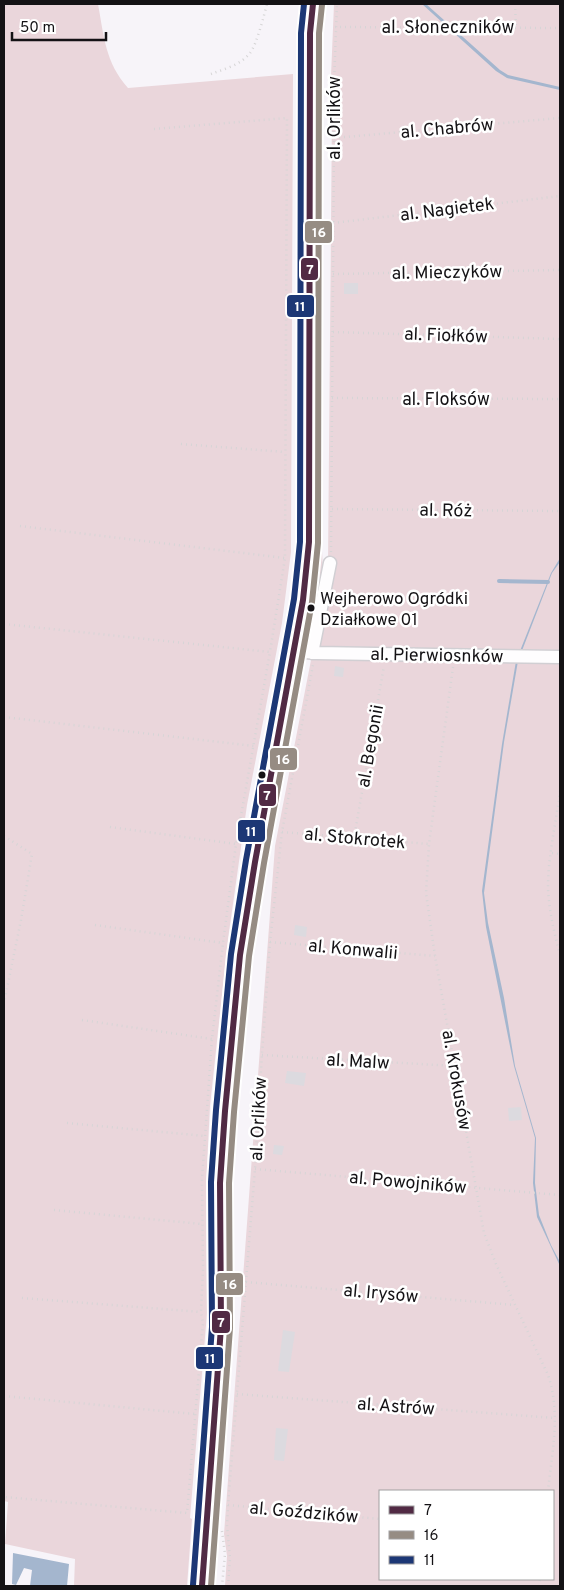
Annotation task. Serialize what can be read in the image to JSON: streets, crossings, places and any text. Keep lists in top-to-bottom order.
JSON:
{
  "streets": {
    "street": ["al. Pierwiosnków"],
    "path": [
      "al. Słoneczników",
      "al. Orlików",
      "al. Chabrów",
      "al. Nagietek",
      "al. Mieczyków",
      "al. Fiołków",
      "al. Floksów",
      "al. Róż",
      "al. Begonii",
      "al. Stokrotek",
      "al. Konwalii",
      "al. Malw",
      "al. Krokusów",
      "al. Powojników",
      "al. Irysów",
      "al. Astrów",
      "al. Goździków"
    ]
  },
  "crossings": [
    ["al. Słoneczników", "al. Orlików"],
    ["al. Orlików", "al. Chabrów"],
    ["al. Orlików", "al. Nagietek"],
    ["al. Orlików", "al. Mieczyków"],
    ["al. Orlików", "al. Fiołków"],
    ["al. Orlików", "al. Floksów"],
    ["al. Orlików", "al. Róż"],
    ["al. Orlików", "al. Pierwiosnków"],
    ["al. Orlików", "al. Stokrotek"],
    ["al. Orlików", "al. Konwalii"],
    ["al. Orlików", "al. Malw"],
    ["al. Orlików", "al. Powojników"],
    ["al. Orlików", "al. Irysów"],
    ["al. Orlików", "al. Astrów"],
    ["al. Orlików", "al. Goździków"],
    ["al. Pierwiosnków", "al. Begonii"],
    ["al. Pierwiosnków", "al. Krokusów"],
    ["al. Begonii", "al. Stokrotek"],
    ["al. Stokrotek", "al. Krokusów"],
    ["al. Konwalii", "al. Krokusów"],
    ["al. Malw", "al. Krokusów"],
    ["al. Krokusów", "al. Powojników"],
    ["al. Krokusów", "al. Irysów"],
    ["al. Krokusów", "al. Astrów"]
  ],
  "places": ["Wejherowo Ogródki Działkowe 01"],
  "lines": ["transit line 7", "transit line 11", "transit line 16"],
  "legend": ["7", "16", "11"],
  "scale_bar": "50 m"
}
